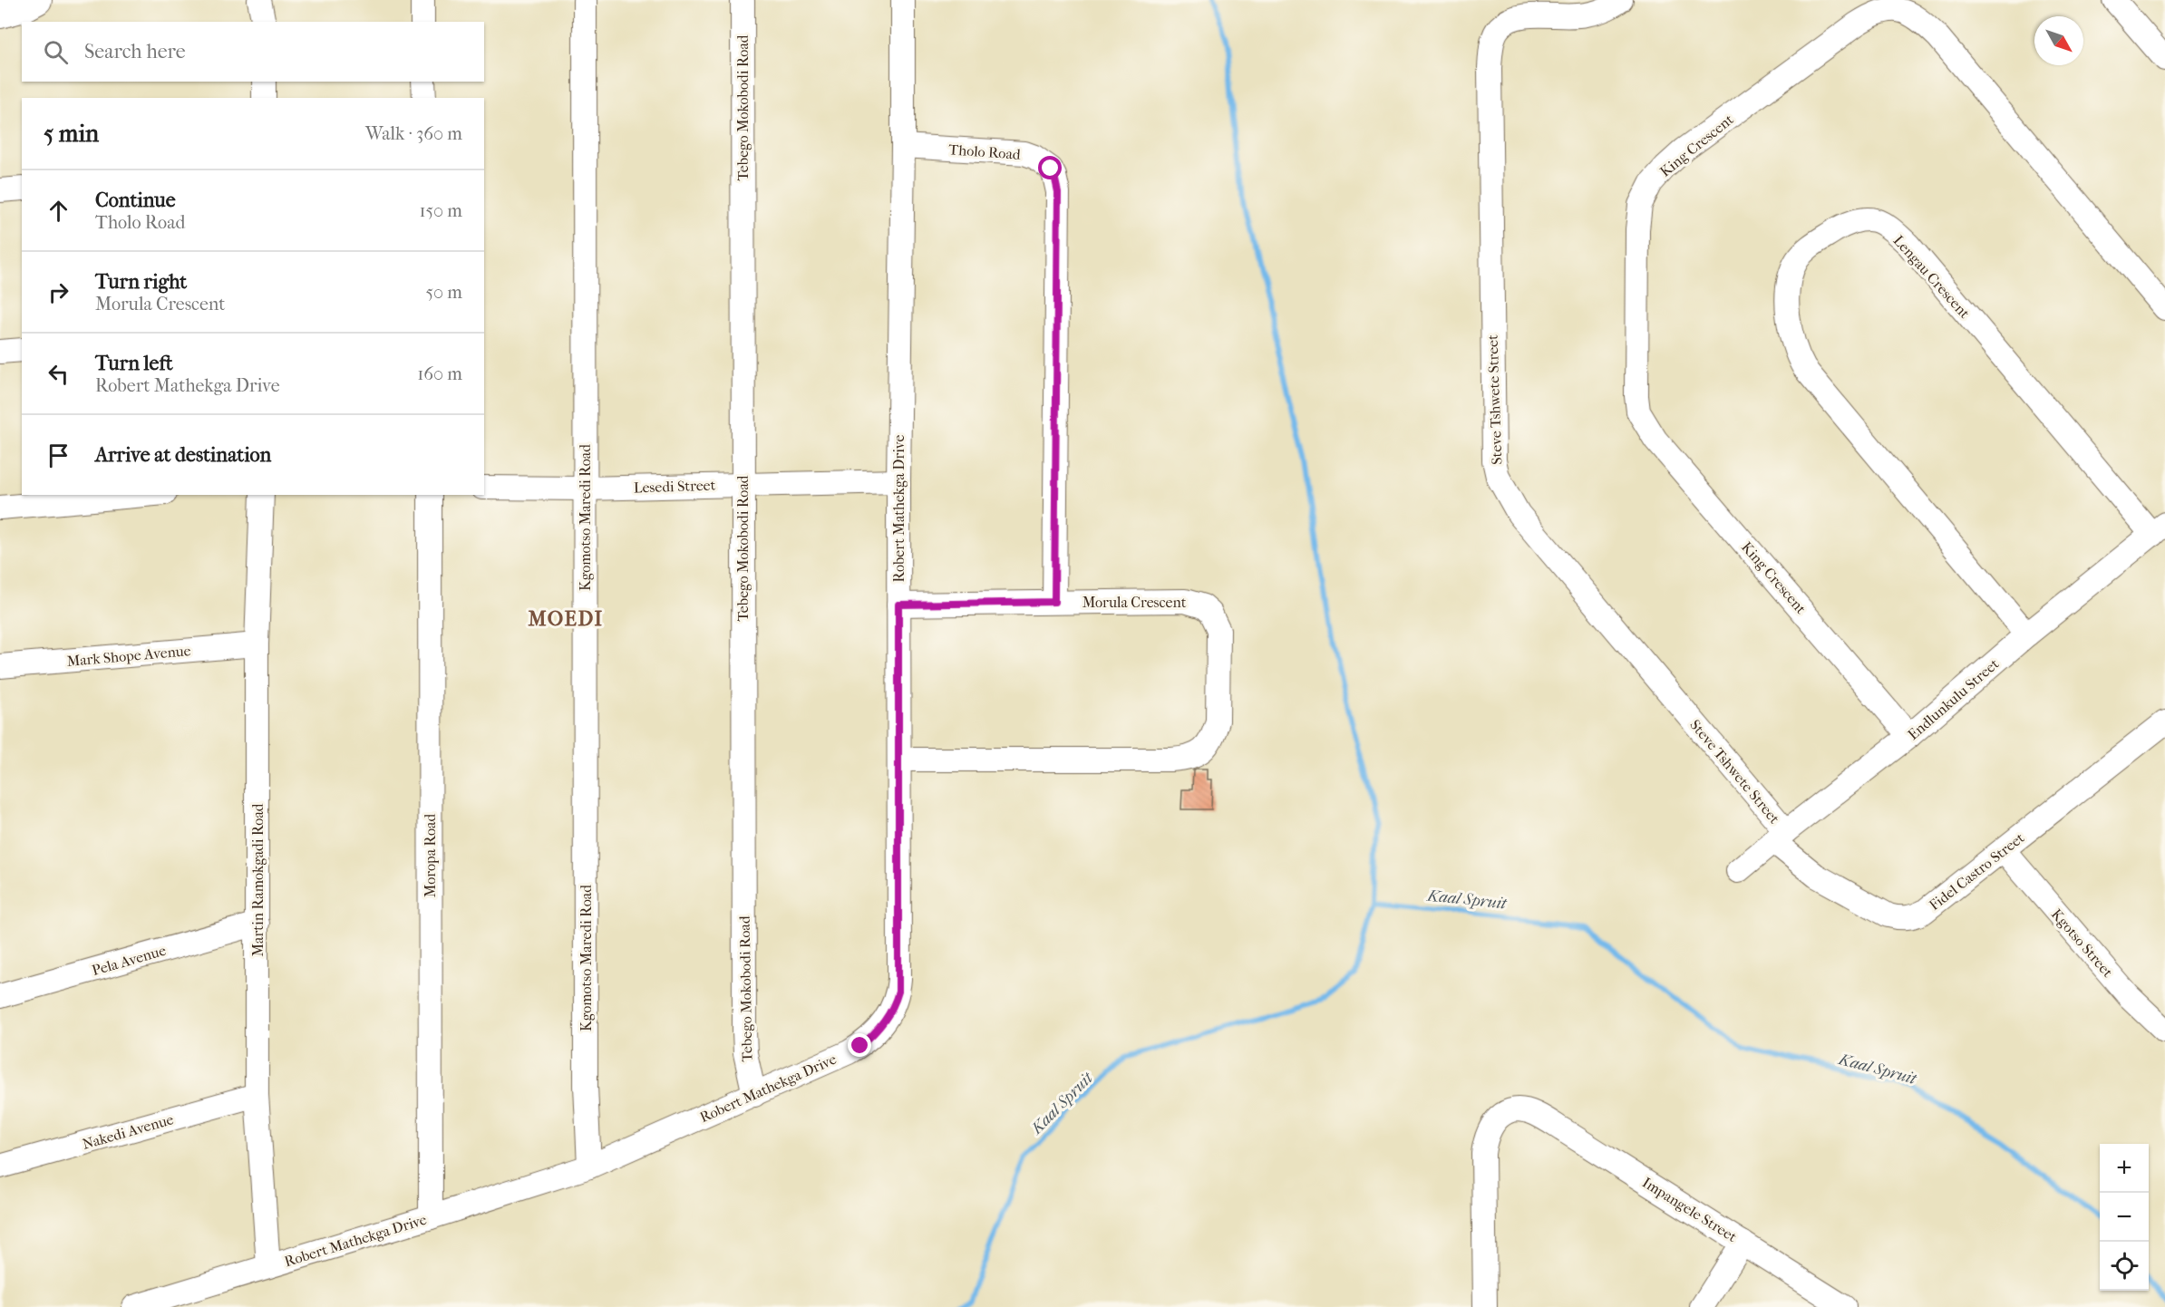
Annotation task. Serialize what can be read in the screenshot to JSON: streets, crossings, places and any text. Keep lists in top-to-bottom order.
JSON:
{
  "streets": {
    "street": [
      "Tebego Mokobodi Road",
      "King Crescent",
      "Tholo Road",
      "Lengau Crescent",
      "Steve Tshwete Street",
      "Lesedi Street",
      "Robert Mathekga Drive",
      "Kgomotso Maredi Road",
      "Morula Crescent",
      "Mark Shope Avenue",
      "Endlunkulu Street",
      "Moropa Road",
      "Fidel Castro Street",
      "Martin Ramokgadi Road",
      "Kgotso Street",
      "Pela Avenue",
      "Nakedi Avenue",
      "Impangele Street"
    ]
  },
  "crossings": [
    ["Tebego Mokobodi Road", "Lesedi Street"],
    ["Tebego Mokobodi Road", "Robert Mathekga Drive"],
    ["King Crescent", "Endlunkulu Street"],
    ["Tholo Road", "Robert Mathekga Drive"],
    ["Tholo Road", "Morula Crescent"],
    ["Lengau Crescent", "Endlunkulu Street"],
    ["Steve Tshwete Street", "Endlunkulu Street"],
    ["Steve Tshwete Street", "Fidel Castro Street"],
    ["Lesedi Street", "Robert Mathekga Drive"],
    ["Lesedi Street", "Kgomotso Maredi Road"],
    ["Robert Mathekga Drive", "Kgomotso Maredi Road"],
    ["Robert Mathekga Drive", "Morula Crescent"],
    ["Robert Mathekga Drive", "Moropa Road"],
    ["Robert Mathekga Drive", "Martin Ramokgadi Road"],
    ["Mark Shope Avenue", "Martin Ramokgadi Road"],
    ["Endlunkulu Street", "Fidel Castro Street"],
    ["Fidel Castro Street", "Kgotso Street"],
    ["Martin Ramokgadi Road", "Pela Avenue"],
    ["Martin Ramokgadi Road", "Nakedi Avenue"]
  ],
  "districts": ["MOEDI"],
  "water": ["Kaal Spruit"],
  "north": "bottom right",
  "page": {
    "search": "Search here",
    "heading": ["5 min", "Walk · 360 m"],
    "list": [
      ["Continue", "Tholo Road", "150 m"],
      ["Turn right", "Morula Crescent", "50 m"],
      ["Turn left", "Robert Mathekga Drive", "160 m"],
      "Arrive at destination"
    ],
    "map_buttons": ["+", "−"]
  }
}
